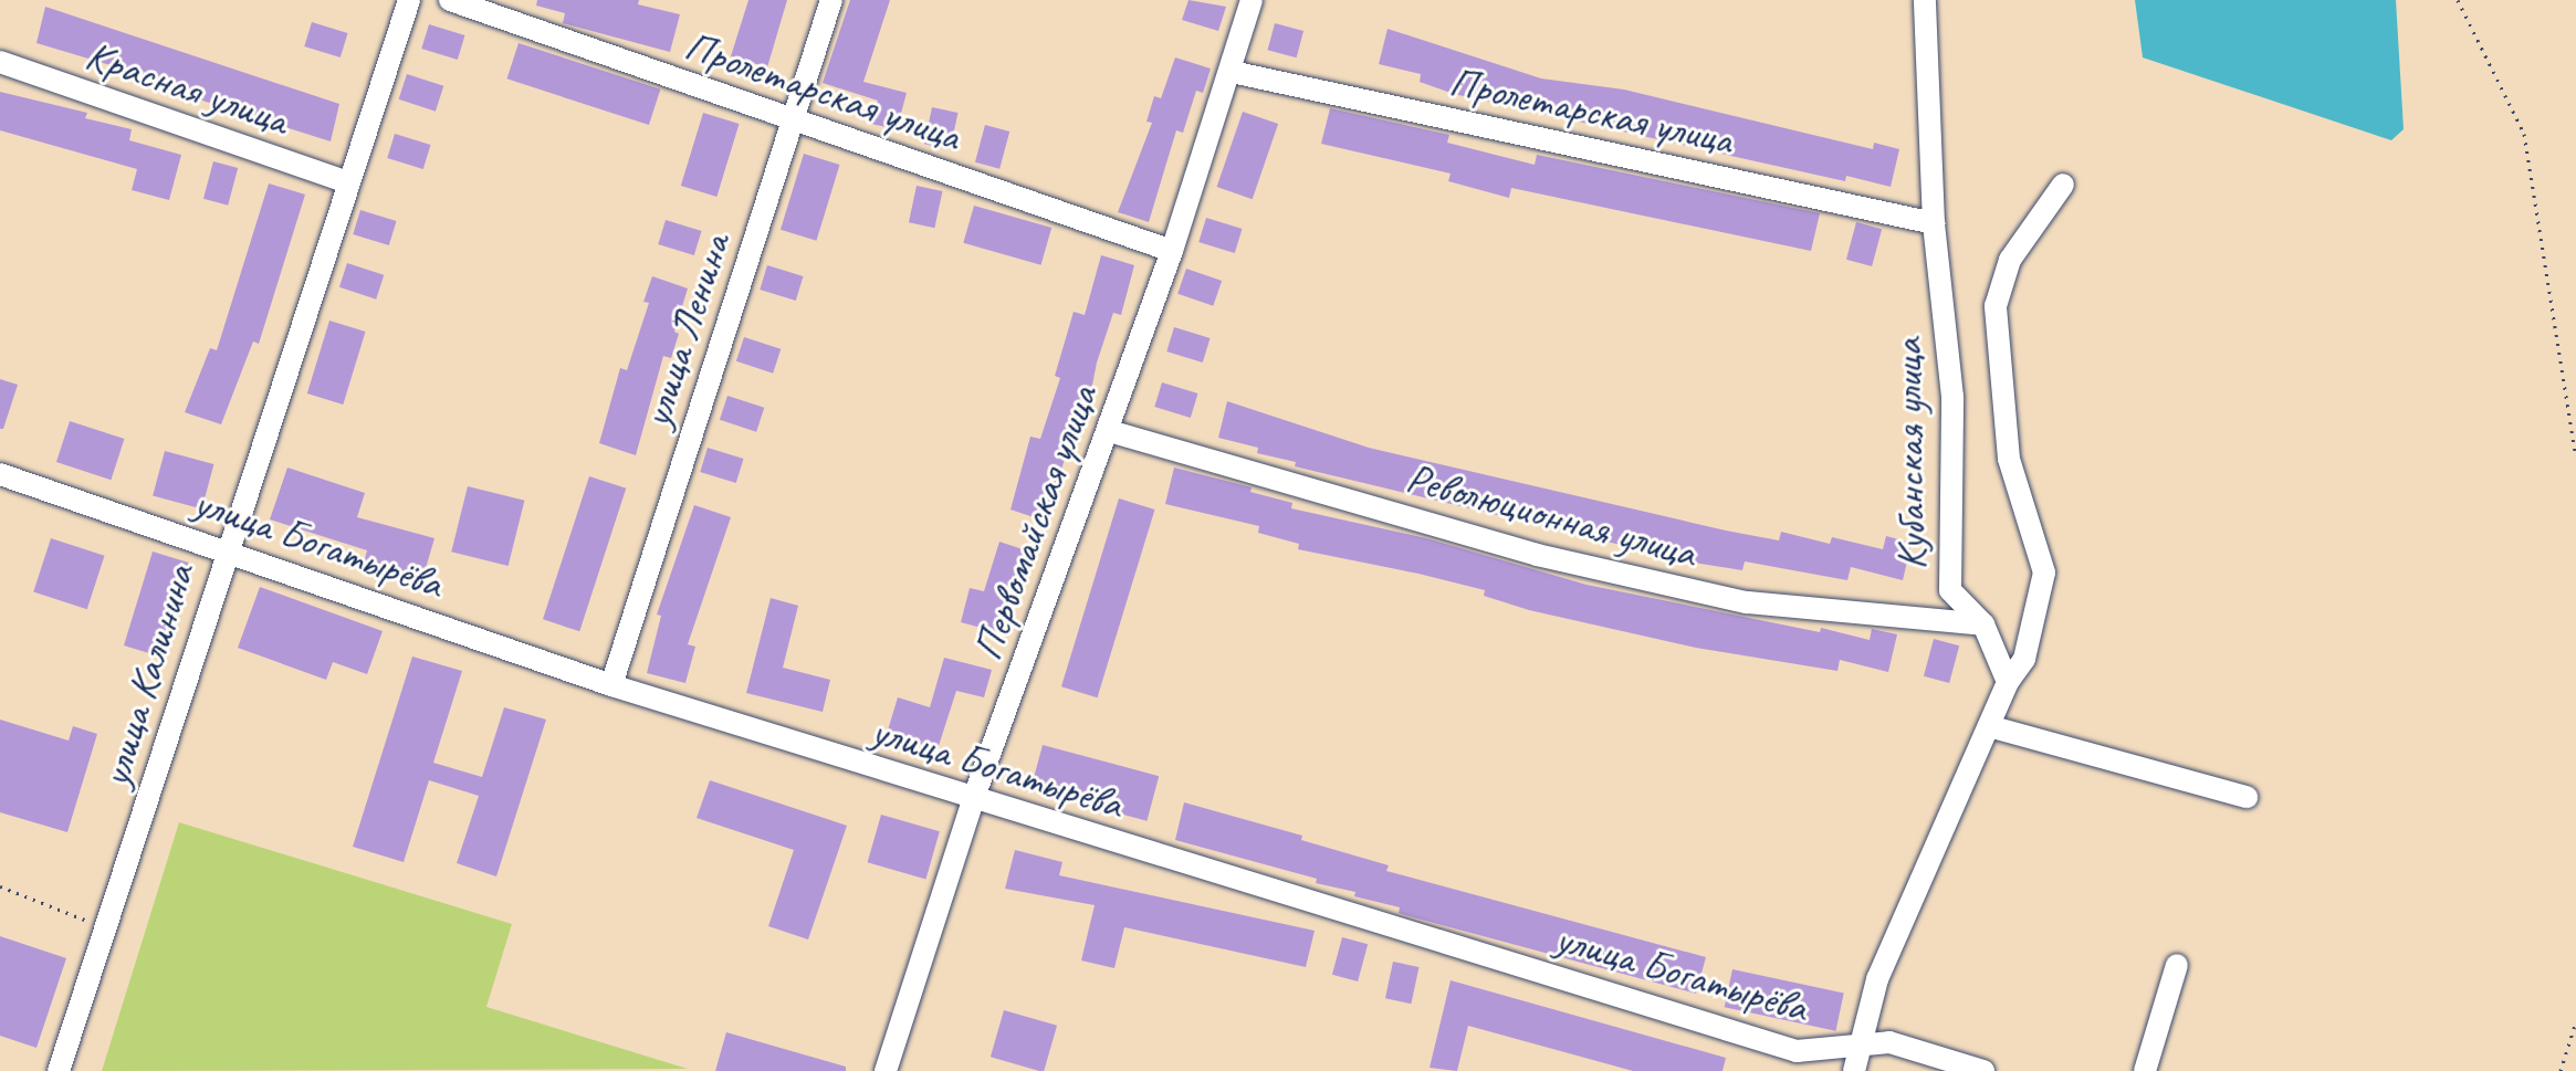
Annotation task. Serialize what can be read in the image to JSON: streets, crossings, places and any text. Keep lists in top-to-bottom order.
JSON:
{
  "streets": {
    "street": [
      "Красная улица",
      "Пролетарская улица",
      "улица Ленина",
      "Кубанская улица",
      "Революционная улица",
      "Первомайская улица",
      "улица Богатырёва",
      "улица Калинина"
    ]
  },
  "crossings": [
    ["Красная улица", "улица Калинина"],
    ["Пролетарская улица", "улица Ленина"],
    ["Пролетарская улица", "Кубанская улица"],
    ["Пролетарская улица", "Первомайская улица"],
    ["улица Ленина", "улица Богатырёва"],
    ["Кубанская улица", "Революционная улица"],
    ["Революционная улица", "Первомайская улица"],
    ["Первомайская улица", "улица Богатырёва"],
    ["улица Богатырёва", "улица Калинина"]
  ]
}
